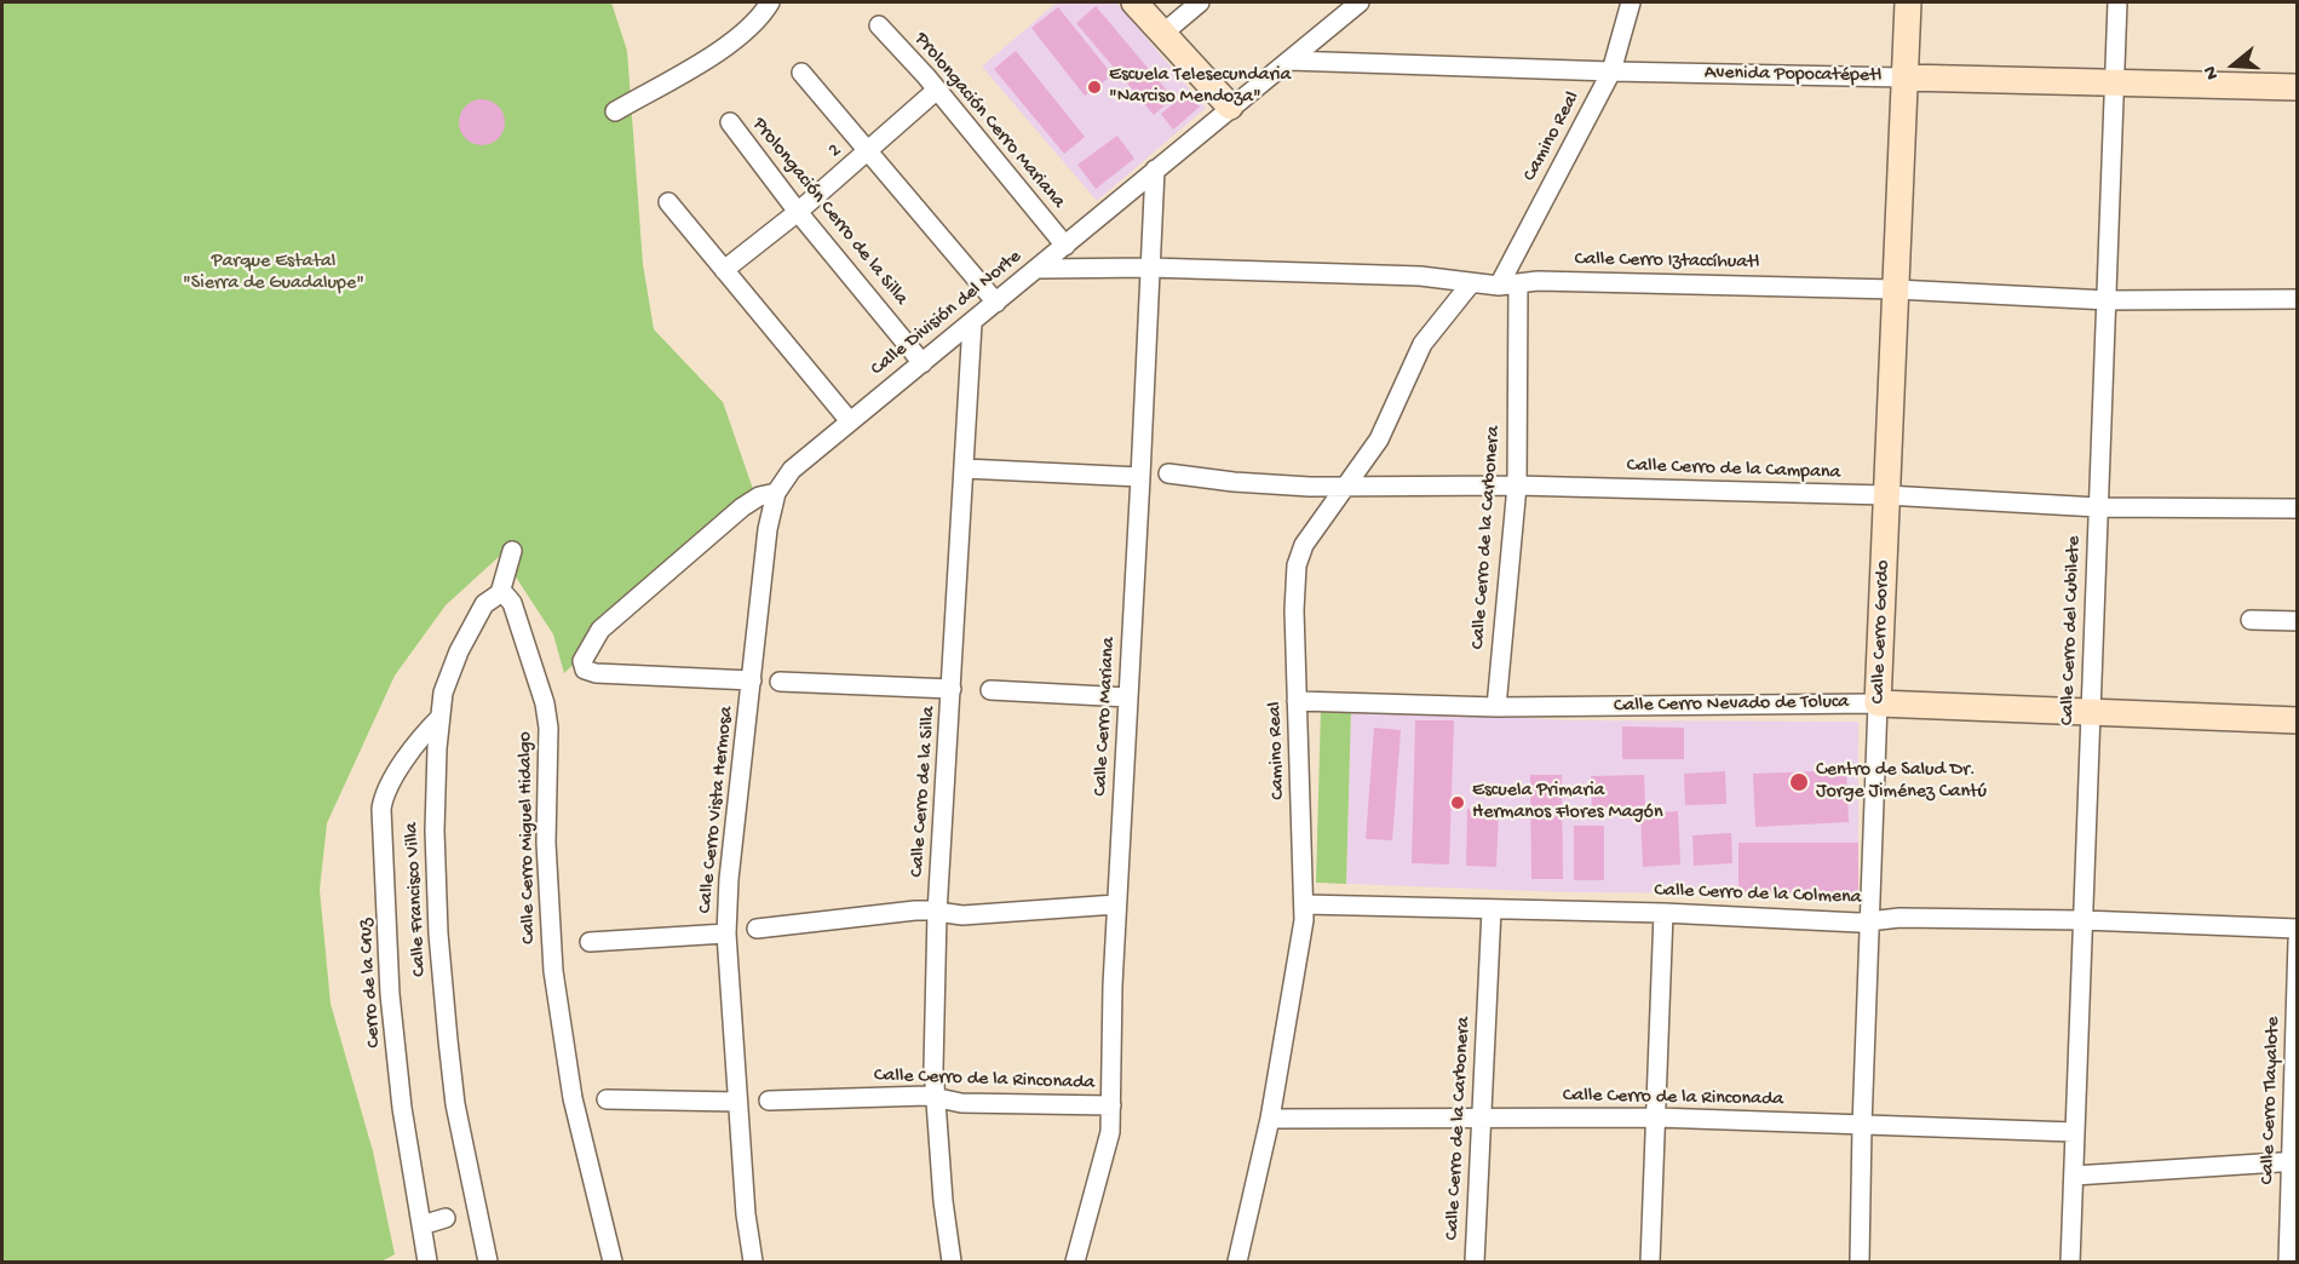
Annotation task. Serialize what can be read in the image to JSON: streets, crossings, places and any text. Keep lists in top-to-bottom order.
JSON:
{
  "streets": {
    "street": [
      "Avenida Popocatépetl",
      "Prolongación Cerro Mariana",
      "Camino Real",
      "2",
      "Prolongación Cerro de la Silla",
      "Calle Cerro Iztaccíhuatl",
      "Calle División del Norte",
      "Calle Cerro de la Campana",
      "Calle Cerro de la Carbonera",
      "Calle Cerro del Cubilete",
      "Calle Cerro Gordo",
      "Calle Cerro Nevado de Toluca",
      "Calle Cerro Mariana",
      "Calle Cerro de la Silla",
      "Calle Cerro Vista Hermosa",
      "Calle Cerro Miguel Hidalgo",
      "Calle Cerro de la Colmena",
      "Calle Francisco Villa",
      "Cerro de la Cruz",
      "Calle Cerro de la Rinconada",
      "Calle Cerro Tlayalote"
    ]
  },
  "crossings": [
    ["Avenida Popocatépetl", "Camino Real"],
    ["Avenida Popocatépetl", "Calle División del Norte"],
    ["Avenida Popocatépetl", "Calle Cerro del Cubilete"],
    ["Avenida Popocatépetl", "Calle Cerro Gordo"],
    ["Prolongación Cerro Mariana", "2"],
    ["Prolongación Cerro Mariana", "Calle División del Norte"],
    ["Camino Real", "Calle Cerro Iztaccíhuatl"],
    ["Camino Real", "Calle Cerro de la Campana"],
    ["Camino Real", "Calle Cerro Nevado de Toluca"],
    ["Camino Real", "Calle Cerro de la Colmena"],
    ["Camino Real", "Calle Cerro de la Rinconada"],
    ["2", "Prolongación Cerro de la Silla"],
    ["Prolongación Cerro de la Silla", "Calle División del Norte"],
    ["Calle Cerro Iztaccíhuatl", "Calle División del Norte"],
    ["Calle Cerro Iztaccíhuatl", "Calle Cerro de la Carbonera"],
    ["Calle Cerro Iztaccíhuatl", "Calle Cerro del Cubilete"],
    ["Calle Cerro Iztaccíhuatl", "Calle Cerro Gordo"],
    ["Calle Cerro Iztaccíhuatl", "Calle Cerro Mariana"],
    ["Calle División del Norte", "Calle Cerro Mariana"],
    ["Calle División del Norte", "Calle Cerro de la Silla"],
    ["Calle División del Norte", "Calle Cerro Vista Hermosa"],
    ["Calle Cerro de la Campana", "Calle Cerro de la Carbonera"],
    ["Calle Cerro de la Campana", "Calle Cerro del Cubilete"],
    ["Calle Cerro de la Campana", "Calle Cerro Gordo"],
    ["Calle Cerro de la Carbonera", "Calle Cerro Nevado de Toluca"],
    ["Calle Cerro de la Carbonera", "Calle Cerro de la Colmena"],
    ["Calle Cerro de la Carbonera", "Calle Cerro de la Rinconada"],
    ["Calle Cerro del Cubilete", "Calle Cerro Nevado de Toluca"],
    ["Calle Cerro del Cubilete", "Calle Cerro de la Colmena"],
    ["Calle Cerro del Cubilete", "Calle Cerro de la Rinconada"],
    ["Calle Cerro Gordo", "Calle Cerro Nevado de Toluca"],
    ["Calle Cerro Gordo", "Calle Cerro de la Colmena"],
    ["Calle Cerro Gordo", "Calle Cerro de la Rinconada"],
    ["Calle Cerro Mariana", "Calle Cerro de la Rinconada"],
    ["Calle Cerro de la Silla", "Calle Cerro de la Rinconada"],
    ["Calle Cerro Miguel Hidalgo", "Calle Francisco Villa"],
    ["Calle Francisco Villa", "Cerro de la Cruz"]
  ],
  "parks": ["Parque Estatal \"Sierra de Guadalupe\""],
  "places": ["Escuela Telesecundaria \"Narciso Mendoza\"", "Centro de Salud Dr. Jorge Jiménez Cantú", "Escuela Primaria Hermanos Flores Magón"],
  "north": "left"
}
